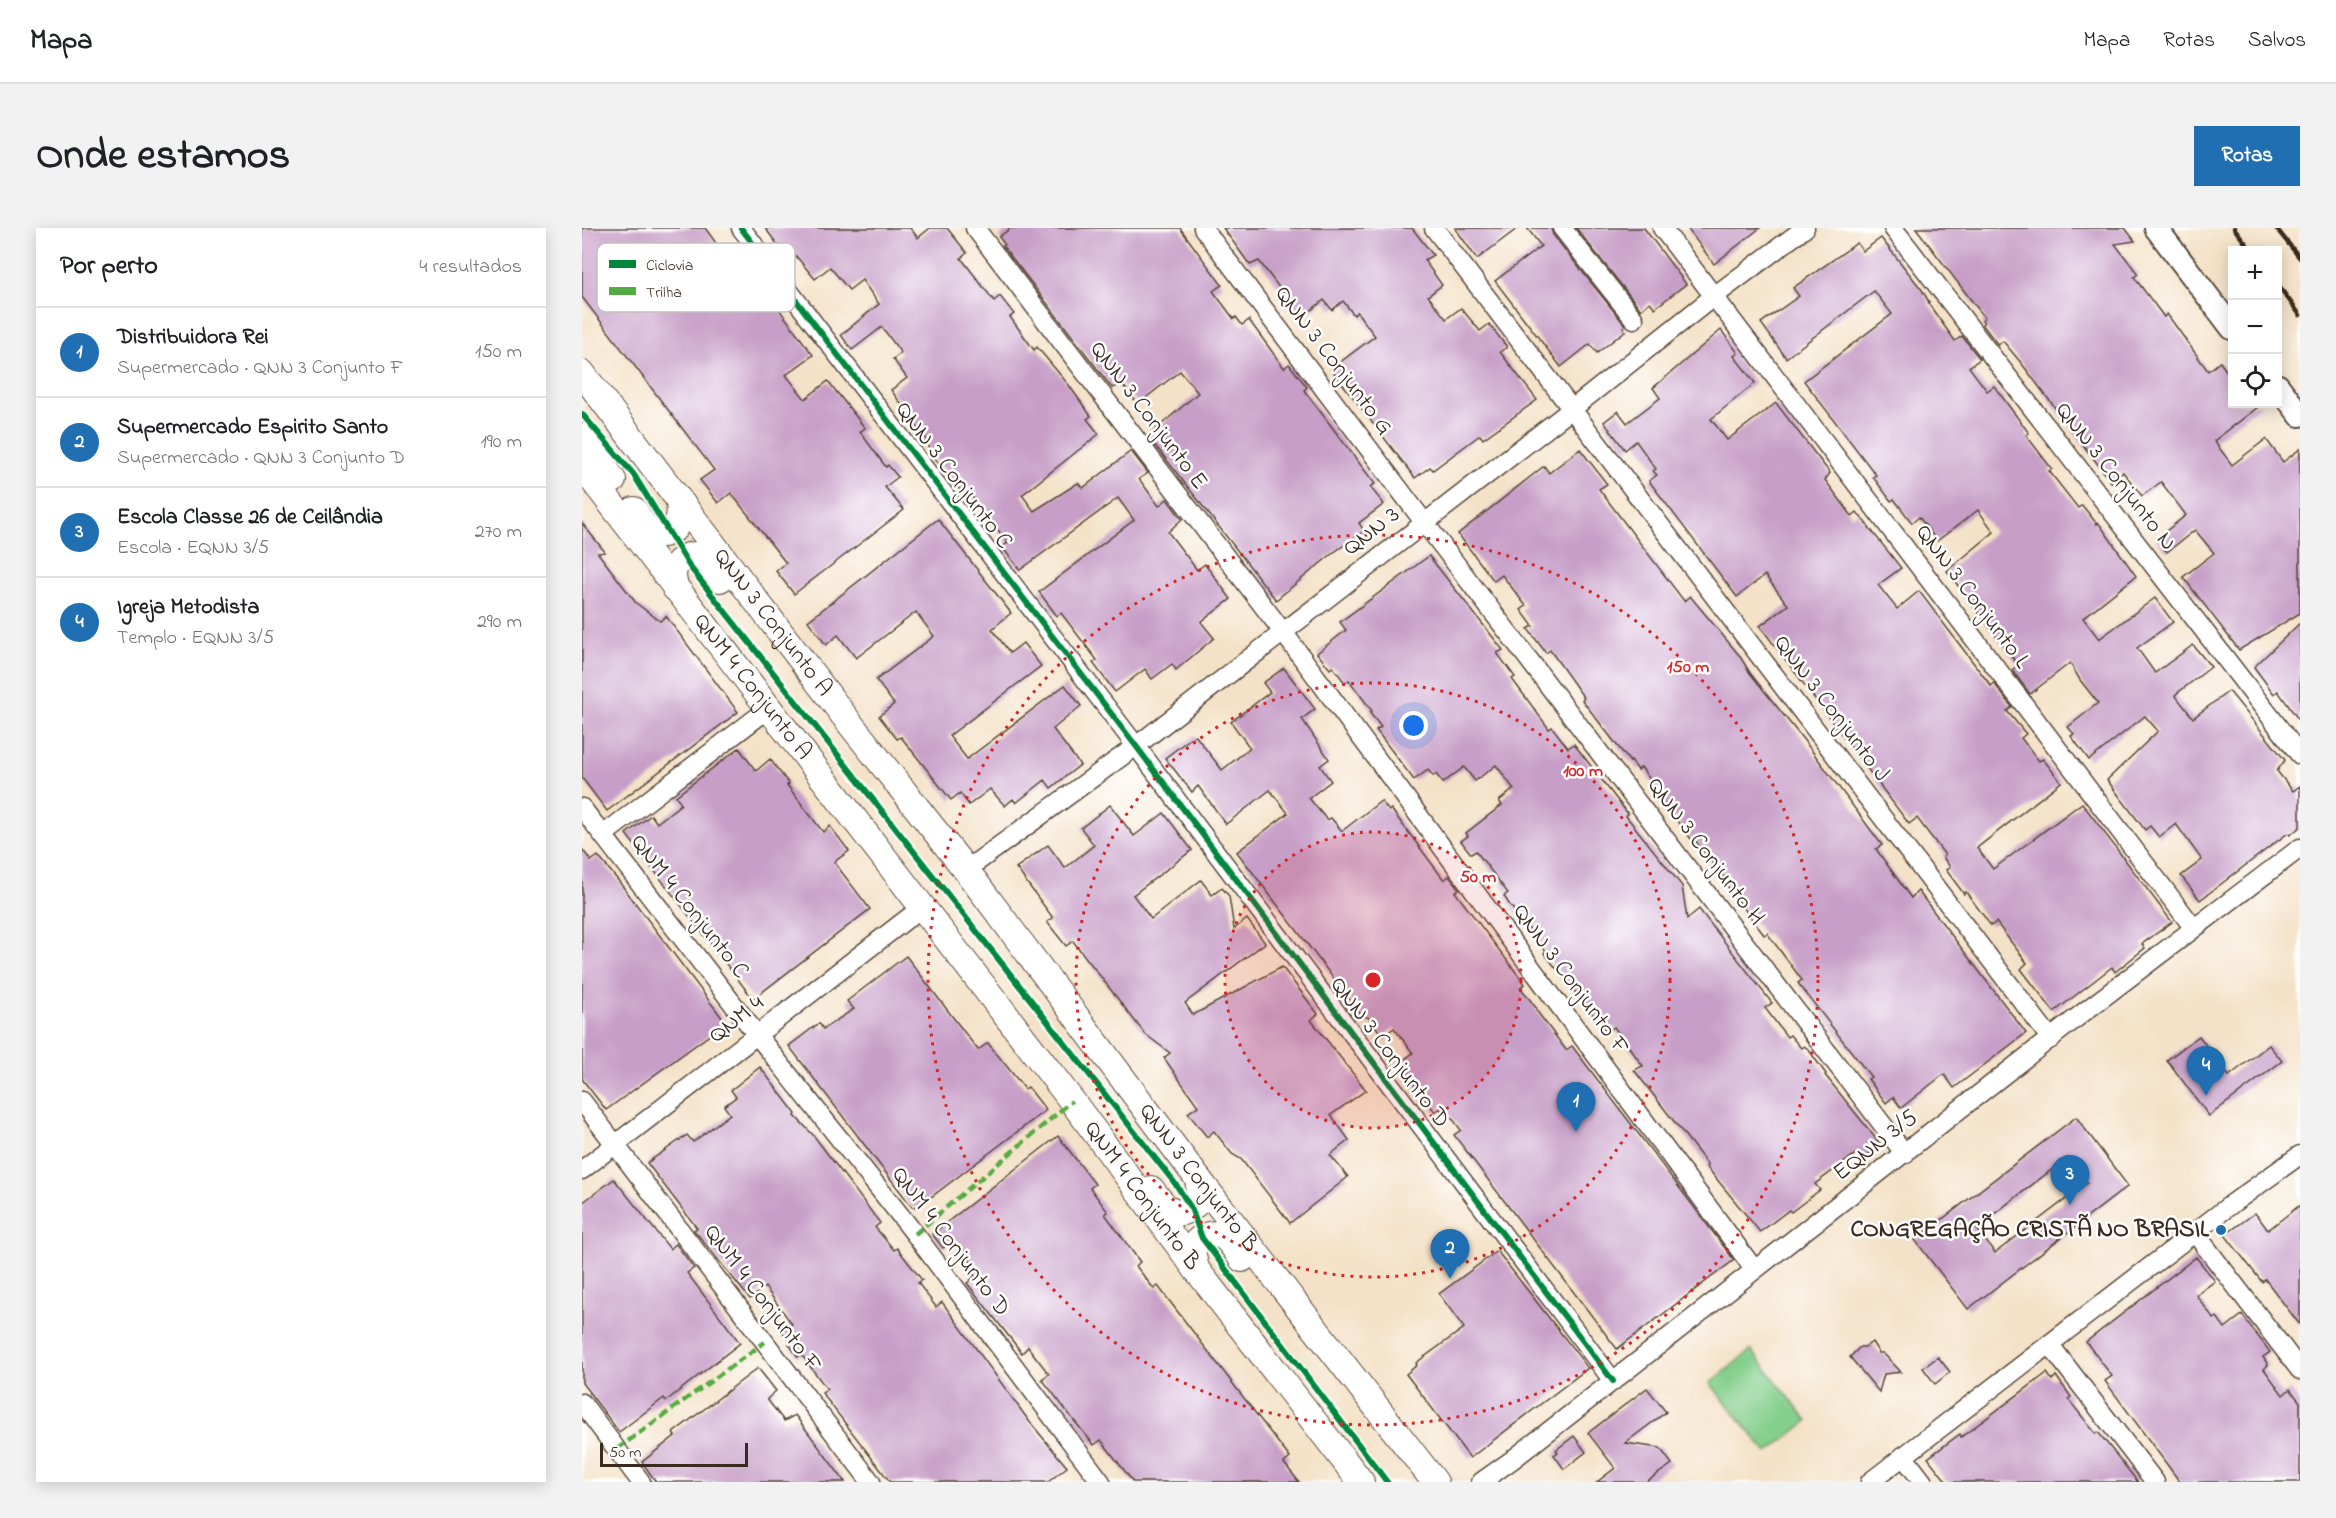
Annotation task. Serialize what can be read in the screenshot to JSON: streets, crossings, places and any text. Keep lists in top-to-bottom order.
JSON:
{
  "streets": {
    "main road": [
      "QNN 3 Conjunto A",
      "QNM 4 Conjunto A",
      "QNN 3 Conjunto B",
      "QNM 4 Conjunto B"
    ],
    "street": [
      "QNN 3 Conjunto G",
      "QNN 3 Conjunto E",
      "QNN 3 Conjunto C",
      "QNN 3 Conjunto N",
      "QNN 3",
      "QNN 3 Conjunto L",
      "QNN 3 Conjunto J",
      "QNN 3 Conjunto H",
      "QNM 4 Conjunto C",
      "QNN 3 Conjunto F",
      "QNM 4",
      "QNN 3 Conjunto D",
      "EQNN 3/5",
      "QNM 4 Conjunto D",
      "QNM 4 Conjunto F"
    ]
  },
  "crossings": [
    ["QNN 3 Conjunto G", "QNN 3"],
    ["QNN 3 Conjunto G", "QNN 3 Conjunto H"],
    ["QNN 3 Conjunto E", "QNN 3"],
    ["QNN 3 Conjunto E", "QNN 3 Conjunto F"],
    ["QNN 3 Conjunto C", "QNN 3"],
    ["QNN 3 Conjunto C", "QNN 3 Conjunto D"],
    ["QNN 3", "QNN 3 Conjunto L"],
    ["QNN 3", "QNN 3 Conjunto A"],
    ["QNN 3", "QNN 3 Conjunto J"],
    ["QNN 3", "QNN 3 Conjunto H"],
    ["QNN 3", "QNN 3 Conjunto F"],
    ["QNN 3", "QNN 3 Conjunto D"],
    ["QNN 3", "QNN 3 Conjunto B"],
    ["QNN 3 Conjunto L", "EQNN 3/5"],
    ["QNN 3 Conjunto A", "QNN 3 Conjunto B"],
    ["QNM 4 Conjunto A", "QNM 4"],
    ["QNM 4 Conjunto A", "QNM 4 Conjunto B"],
    ["QNN 3 Conjunto J", "EQNN 3/5"],
    ["QNN 3 Conjunto H", "EQNN 3/5"],
    ["QNM 4 Conjunto C", "QNM 4"],
    ["QNM 4 Conjunto C", "QNM 4 Conjunto D"],
    ["QNN 3 Conjunto F", "EQNN 3/5"],
    ["QNM 4", "QNM 4 Conjunto B"],
    ["QNM 4", "QNM 4 Conjunto D"],
    ["QNM 4", "QNM 4 Conjunto F"],
    ["QNN 3 Conjunto D", "EQNN 3/5"]
  ],
  "places": ["CONGREGAÇÃO CRISTÃ NO BRASIL"],
  "legend": ["Ciclovia", "Trilha"],
  "scale_bar": "50 m",
  "page": {
    "header": "Mapa",
    "nav": ["Mapa", "Rotas", "Salvos"],
    "title": "Onde estamos",
    "buttons": "Rotas",
    "heading": ["Por perto", "4 resultados"],
    "map_buttons": ["+", "−"],
    "list": [
      {
        "mark": "1",
        "name": "Distribuidora Rei",
        "note": "Supermercado · QNN 3 Conjunto F",
        "value": "150 m"
      },
      {
        "mark": "2",
        "name": "Supermercado Espirito Santo",
        "note": "Supermercado · QNN 3 Conjunto D",
        "value": "190 m"
      },
      {
        "mark": "3",
        "name": "Escola Classe 26 de Ceilândia",
        "note": "Escola · EQNN 3/5",
        "value": "270 m"
      },
      {
        "mark": "4",
        "name": "Igreja Metodista",
        "note": "Templo · EQNN 3/5",
        "value": "290 m"
      }
    ],
    "pins": [
      "4",
      "1",
      "3",
      "2"
    ],
    "scale": "50 m"
  },
  "rings": ["150 m", "100 m", "50 m"]
}
